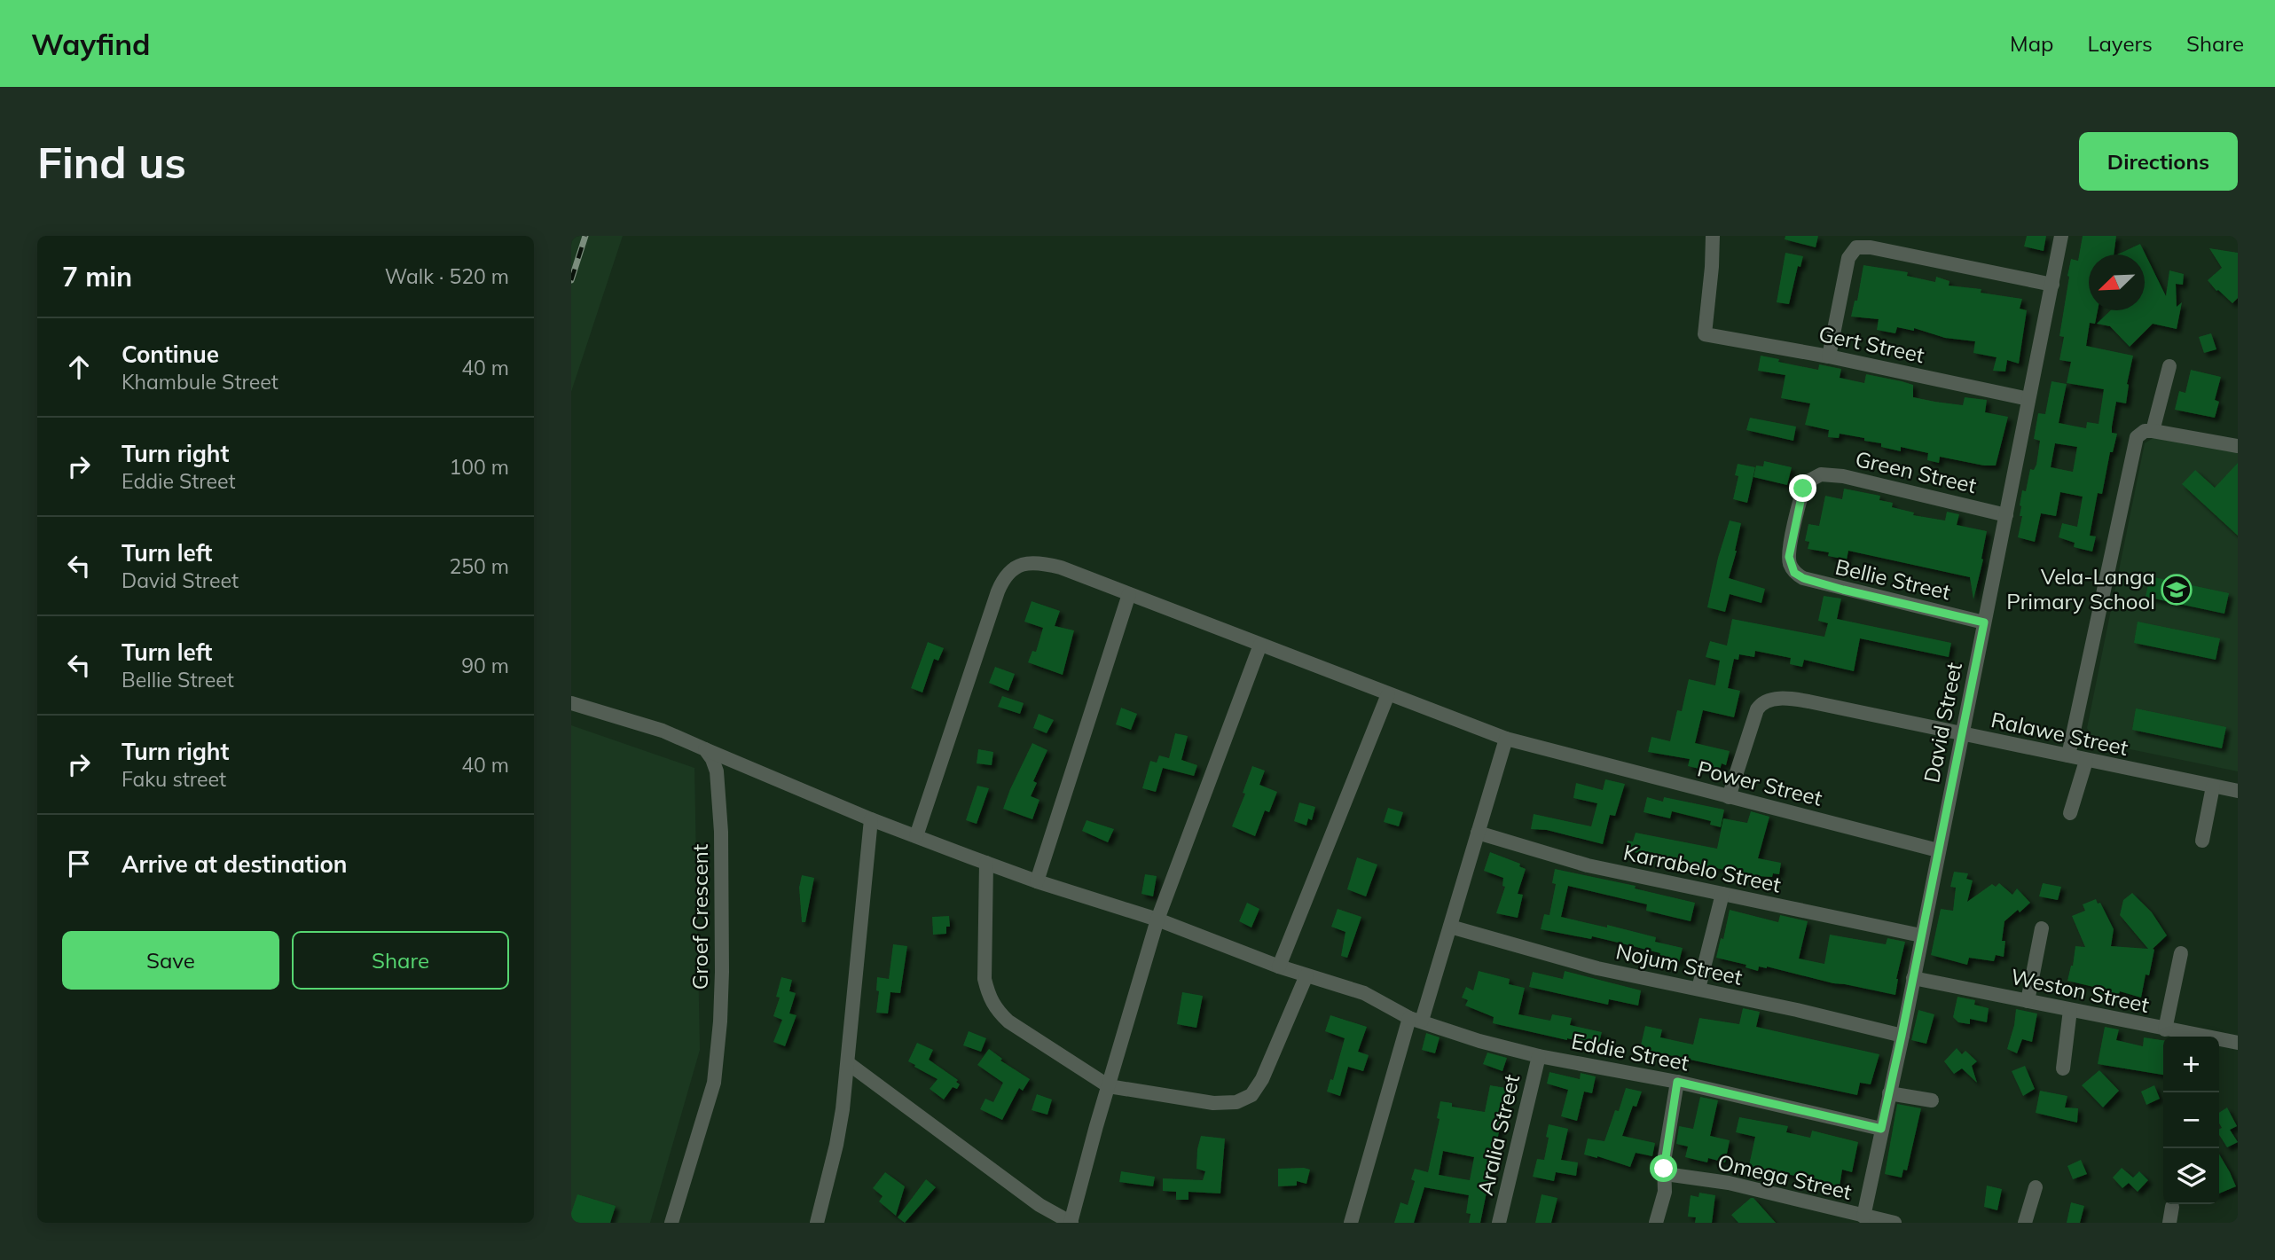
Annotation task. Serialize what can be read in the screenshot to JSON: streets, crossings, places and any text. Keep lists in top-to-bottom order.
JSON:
{
  "streets": {
    "street": [
      "Gert Street",
      "Green Street",
      "Bellie Street",
      "David Street",
      "Ralawe Street",
      "Power Street",
      "Karrabelo Street",
      "Groef Crescent",
      "Nojum Street",
      "Weston Street",
      "Eddie Street",
      "Aralia Street",
      "Omega Street"
    ]
  },
  "crossings": [
    ["Gert Street", "David Street"],
    ["Green Street", "Bellie Street"],
    ["Green Street", "David Street"],
    ["Bellie Street", "David Street"],
    ["David Street", "Ralawe Street"],
    ["David Street", "Power Street"],
    ["David Street", "Karrabelo Street"],
    ["David Street", "Nojum Street"],
    ["David Street", "Weston Street"],
    ["David Street", "Eddie Street"],
    ["David Street", "Omega Street"],
    ["Ralawe Street", "Power Street"],
    ["Power Street", "Eddie Street"],
    ["Groef Crescent", "Eddie Street"],
    ["Eddie Street", "Aralia Street"]
  ],
  "places": {
    "school or university": ["Vela-Langa Primary School"]
  },
  "north": "bottom left",
  "page": {
    "header": "Wayfind",
    "nav": ["Map", "Layers", "Share"],
    "buttons": [
      "Directions",
      ["Save", "Share"]
    ],
    "title": "Find us",
    "heading": ["7 min", "Walk · 520 m"],
    "list": [
      ["Continue", "Khambule Street", "40 m"],
      ["Turn right", "Eddie Street", "100 m"],
      ["Turn left", "David Street", "250 m"],
      ["Turn left", "Bellie Street", "90 m"],
      ["Turn right", "Faku street", "40 m"],
      "Arrive at destination"
    ],
    "map_buttons": ["+", "−"]
  }
}
